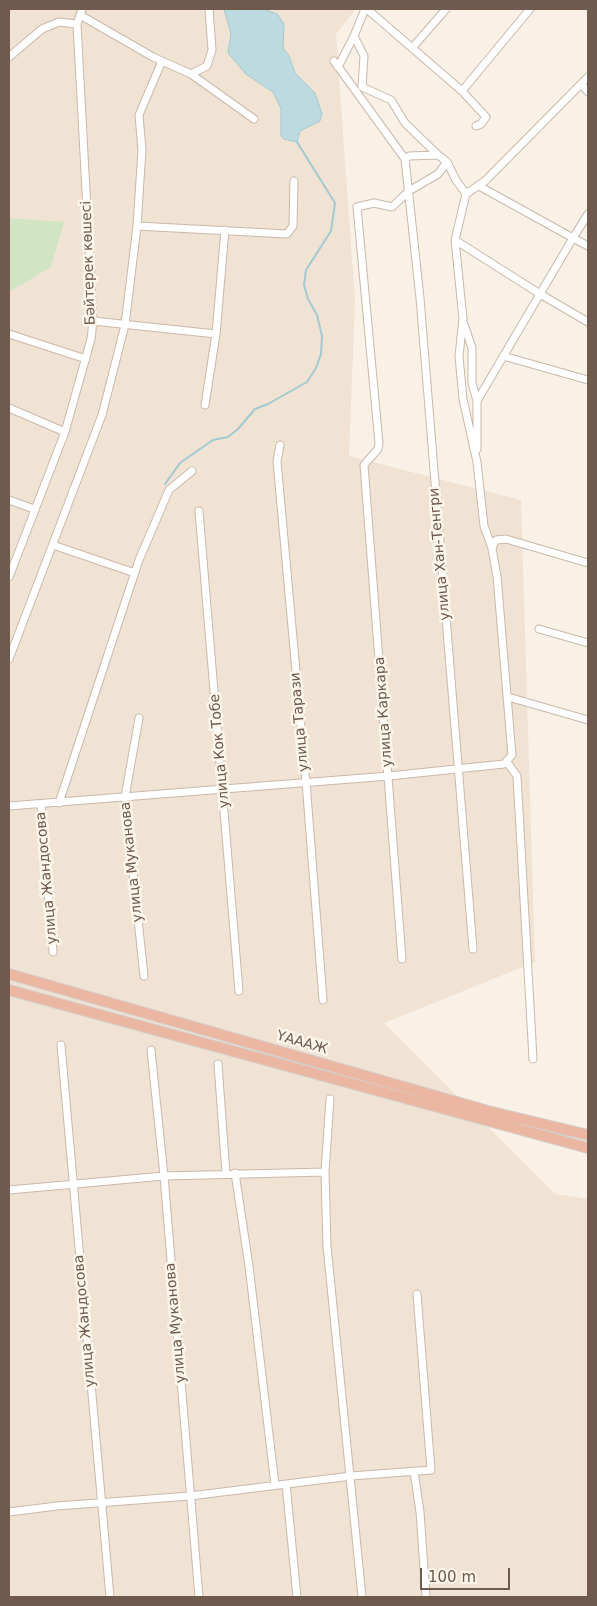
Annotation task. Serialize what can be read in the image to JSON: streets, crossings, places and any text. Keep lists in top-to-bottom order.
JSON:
{
  "streets": {
    "highway": ["ҮАААЖ"],
    "street": [
      "Бәйтерек көшесі",
      "улица Хан-Тенгри",
      "улица Каркара",
      "улица Тарази",
      "улица Кок Тобе",
      "улица Муканова",
      "улица Жандосова"
    ]
  },
  "crossings": [
    ["улица Хан-Тенгри", "улица Каркара"]
  ],
  "scale_bar": "100 m"
}
